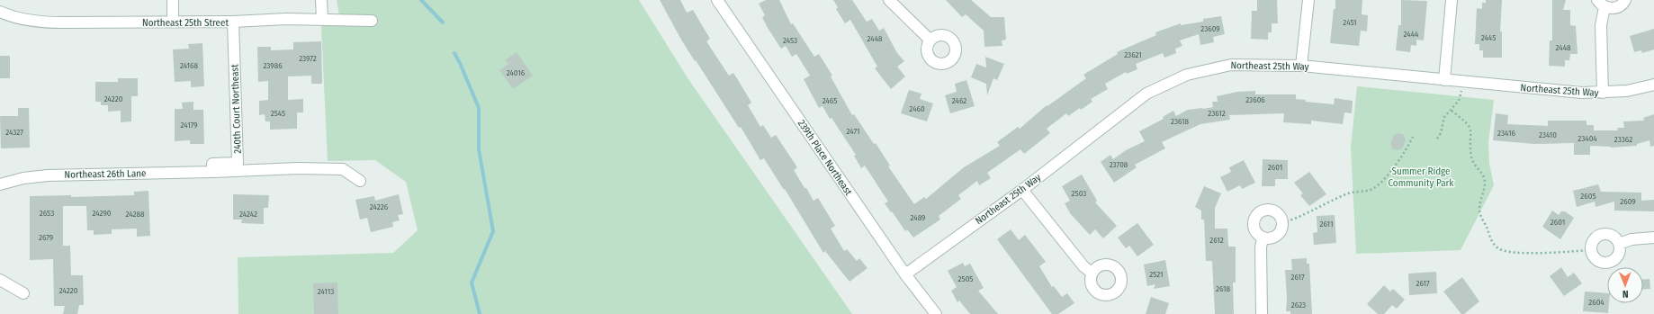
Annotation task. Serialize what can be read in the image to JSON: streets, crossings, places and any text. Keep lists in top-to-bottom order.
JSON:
{
  "streets": {
    "street": [
      "Northeast 25th Street",
      "Northeast 25th Way",
      "240th Court Northeast",
      "239th Place Northeast",
      "Northeast 26th Lane"
    ]
  },
  "crossings": [
    ["Northeast 25th Street", "240th Court Northeast"],
    ["Northeast 25th Way", "239th Place Northeast"],
    ["240th Court Northeast", "Northeast 26th Lane"]
  ],
  "parks": ["Summer Ridge Community Park"],
  "house_numbers": [
    "2451",
    "23609",
    "2444",
    "2445",
    "2448",
    "2453",
    "2448",
    "23621",
    "23972",
    "24168",
    "23986",
    "24016",
    "24220",
    "23606",
    "2465",
    "2462",
    "2460",
    "2545",
    "23612",
    "23618",
    "24179",
    "2471",
    "24327",
    "23416",
    "23410",
    "23404",
    "23362",
    "23708",
    "2601",
    "2503",
    "2605",
    "2609",
    "24226",
    "2653",
    "24290",
    "24288",
    "24242",
    "2489",
    "2601",
    "2611",
    "2679",
    "2612",
    "2521",
    "2617",
    "2505",
    "2617",
    "2618",
    "24220",
    "24113",
    "2604",
    "2623"
  ],
  "north": "bottom"
}
